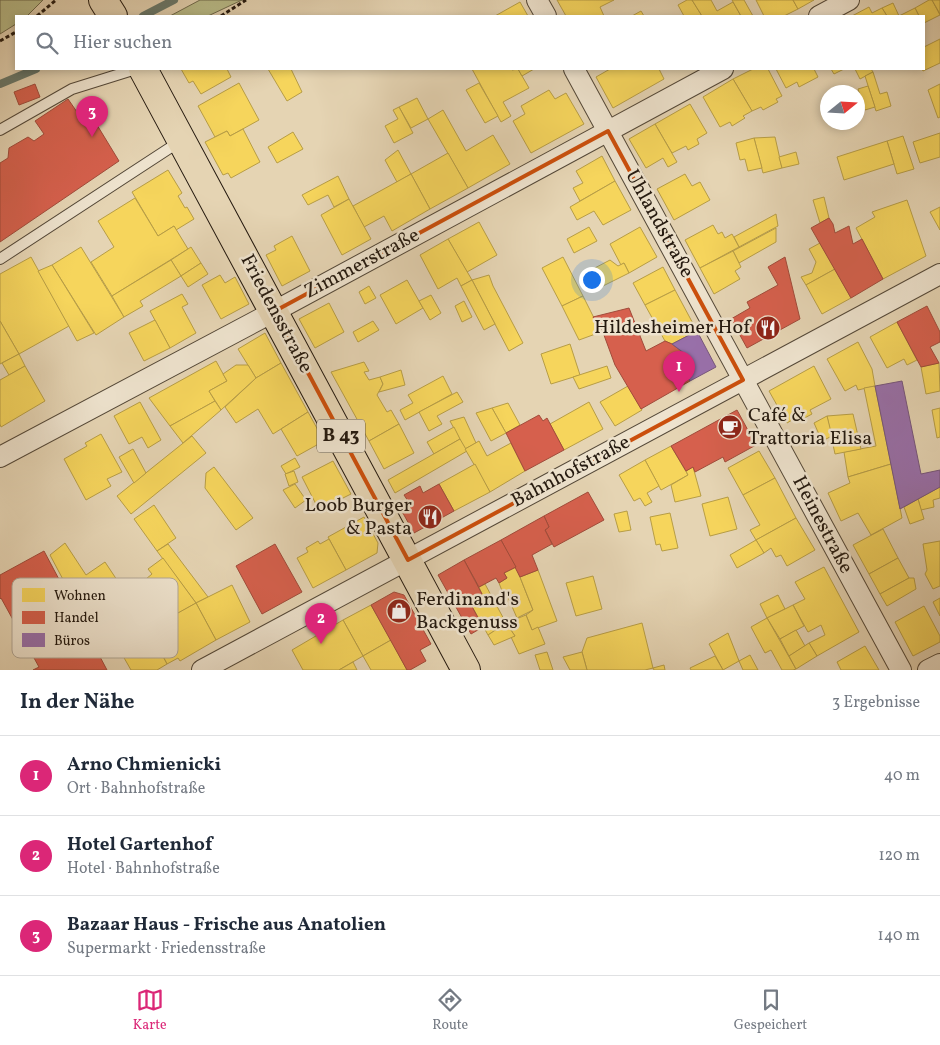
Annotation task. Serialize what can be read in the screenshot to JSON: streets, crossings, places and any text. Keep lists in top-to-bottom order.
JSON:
{
  "streets": {
    "main road": ["Friedensstraße", "B 43"],
    "street": [
      "Uhlandstraße",
      "Zimmerstraße",
      "Bahnhofstraße",
      "Heinestraße"
    ]
  },
  "crossings": [
    ["Uhlandstraße", "Zimmerstraße"],
    ["Uhlandstraße", "Bahnhofstraße"],
    ["Uhlandstraße", "Heinestraße"],
    ["Zimmerstraße", "Friedensstraße"],
    ["Friedensstraße", "B 43"],
    ["Friedensstraße", "Bahnhofstraße"],
    ["B 43", "Bahnhofstraße"],
    ["Bahnhofstraße", "Heinestraße"]
  ],
  "places": {
    "restaurant": ["Hildesheimer Hof", "Loob Burger & Pasta"],
    "cafe": ["Café & Trattoria Elisa"],
    "shop": ["Ferdinand's Backgenuss"]
  },
  "legend": ["Wohnen", "Handel", "Büros"],
  "north": "right",
  "page": {
    "search": "Hier suchen",
    "pins": ["3", "1", "2"],
    "heading": ["In der Nähe", "3 Ergebnisse"],
    "list": [
      {
        "mark": "1",
        "name": "Arno Chmienicki",
        "note": "Ort · Bahnhofstraße",
        "value": "40 m"
      },
      {
        "mark": "2",
        "name": "Hotel Gartenhof",
        "note": "Hotel · Bahnhofstraße",
        "value": "120 m"
      },
      {
        "mark": "3",
        "name": "Bazaar Haus - Frische aus Anatolien",
        "note": "Supermarkt · Friedensstraße",
        "value": "140 m"
      }
    ],
    "nav": ["Karte", "Route", "Gespeichert"]
  }
}
